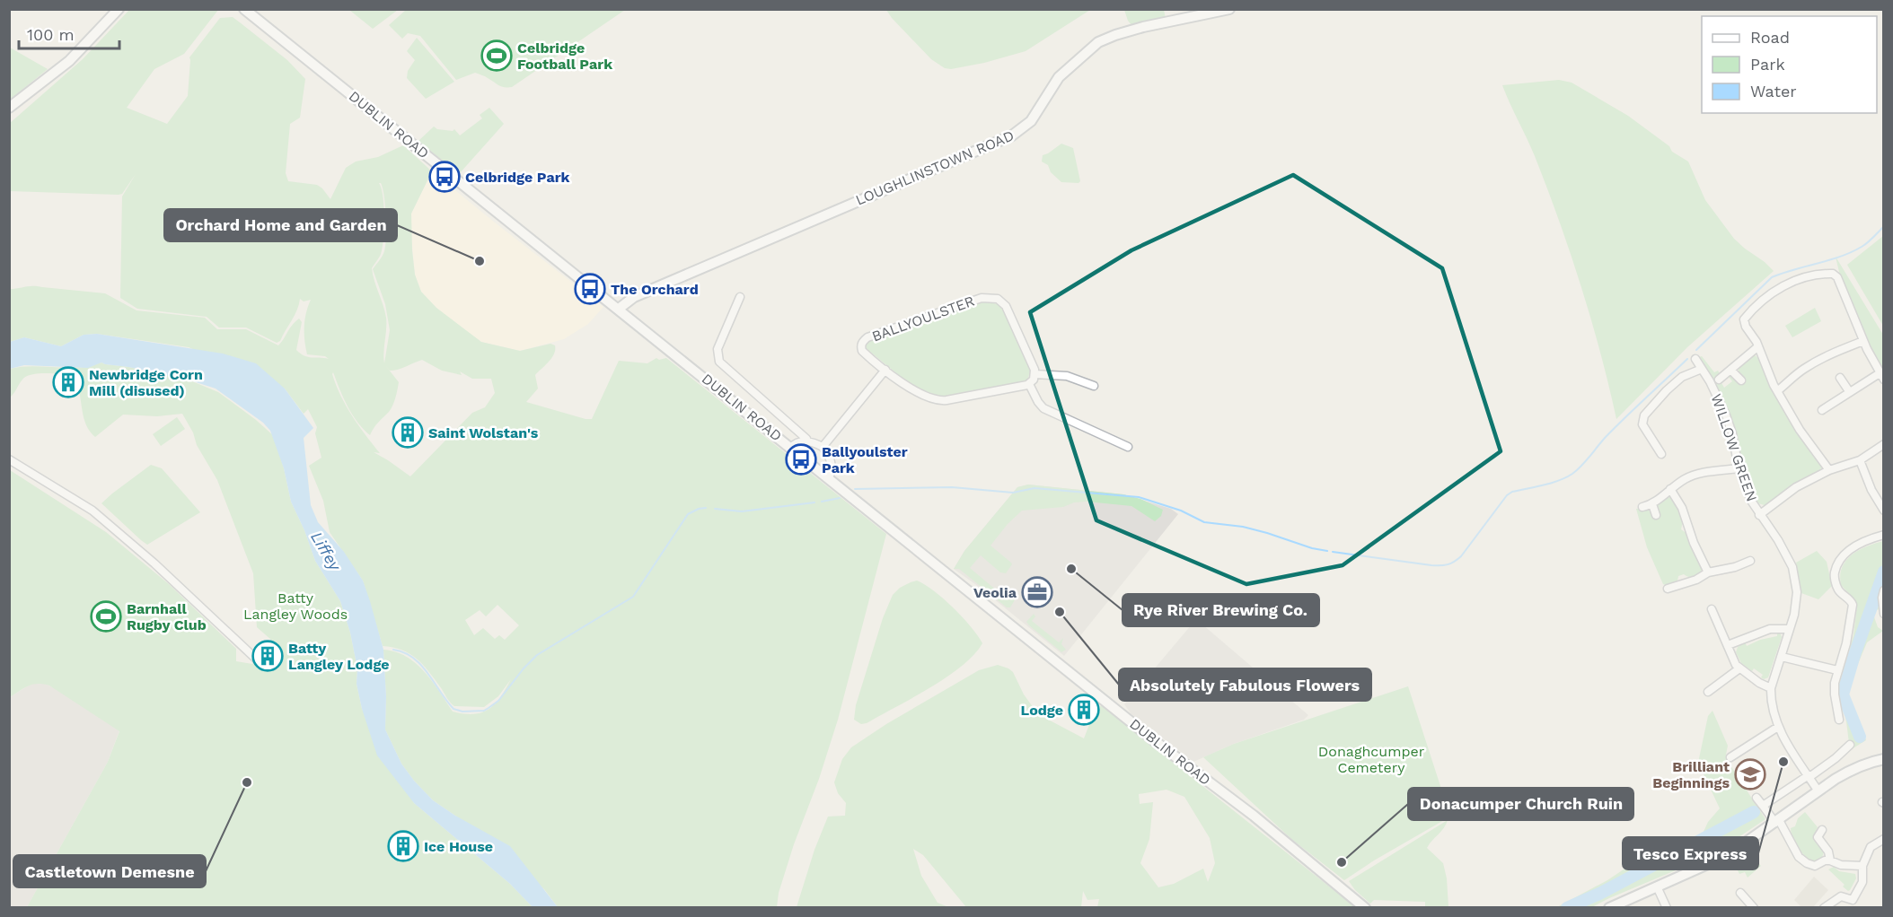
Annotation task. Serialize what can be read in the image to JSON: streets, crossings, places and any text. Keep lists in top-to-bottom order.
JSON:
{
  "streets": {
    "main road": ["DUBLIN ROAD", "LOUGHLINSTOWN ROAD"],
    "street": ["BALLYOULSTER", "WILLOW GREEN"]
  },
  "crossings": [
    ["DUBLIN ROAD", "LOUGHLINSTOWN ROAD"]
  ],
  "water": ["Liffey"],
  "parks": ["Batty Langley Woods", "Donaghcumper Cemetery"],
  "places": {
    "sports": ["Celbridge Football Park", "Barnhall Rugby Club"],
    "bus stop": ["Celbridge Park", "The Orchard", "Ballyoulster Park"],
    "other": [
      "Orchard Home and Garden",
      "Rye River Brewing Co.",
      "Absolutely Fabulous Flowers",
      "Tesco Express",
      "Castletown Demesne",
      "Donacumper Church Ruin"
    ],
    "building": [
      "Newbridge Corn Mill (disused)",
      "Saint Wolstan's",
      "Batty Langley Lodge",
      "Lodge",
      "Ice House"
    ],
    "office": ["Veolia"],
    "school or university": ["Brilliant Beginnings"]
  },
  "legend": ["Road", "Park", "Water"],
  "scale_bar": "100 m"
}
